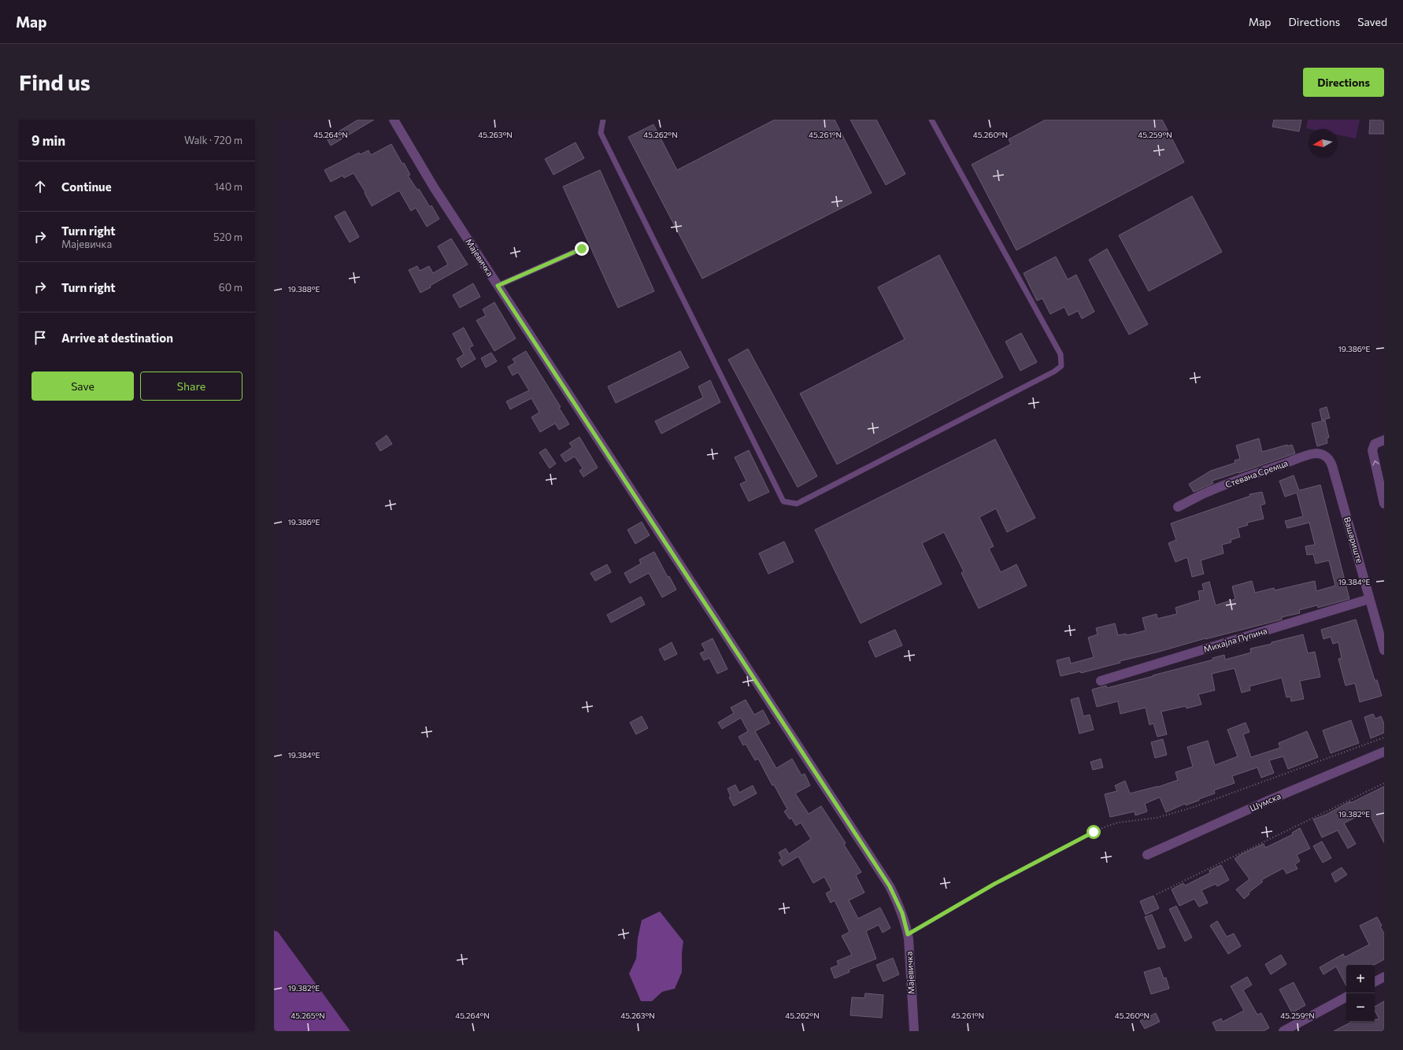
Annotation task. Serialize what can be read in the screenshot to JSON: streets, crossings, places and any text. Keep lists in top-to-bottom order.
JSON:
{
  "streets": {
    "street": [
      "Мајевичка",
      "Стевана Сремца",
      "Вашариште",
      "Михајла Пупина",
      "Шумска"
    ]
  },
  "crossings": [
    ["Стевана Сремца", "Вашариште"],
    ["Вашариште", "Михајла Пупина"]
  ],
  "north": "left",
  "page": {
    "header": "Map",
    "nav": ["Map", "Directions", "Saved"],
    "buttons": [
      "Directions",
      ["Save", "Share"]
    ],
    "title": "Find us",
    "heading": ["9 min", "Walk · 720 m"],
    "list": [
      ["Continue", "140 m"],
      ["Turn right", "Мајевичка", "520 m"],
      ["Turn right", "60 m"],
      "Arrive at destination"
    ],
    "map_buttons": ["+", "−"]
  },
  "coordinates": [
    "45.264°N",
    "45.263°N",
    "45.262°N",
    "45.261°N",
    "45.260°N",
    "45.259°N",
    "19.388°E",
    "19.386°E",
    "19.384°E",
    "19.382°E",
    "45.265°N"
  ]
}
